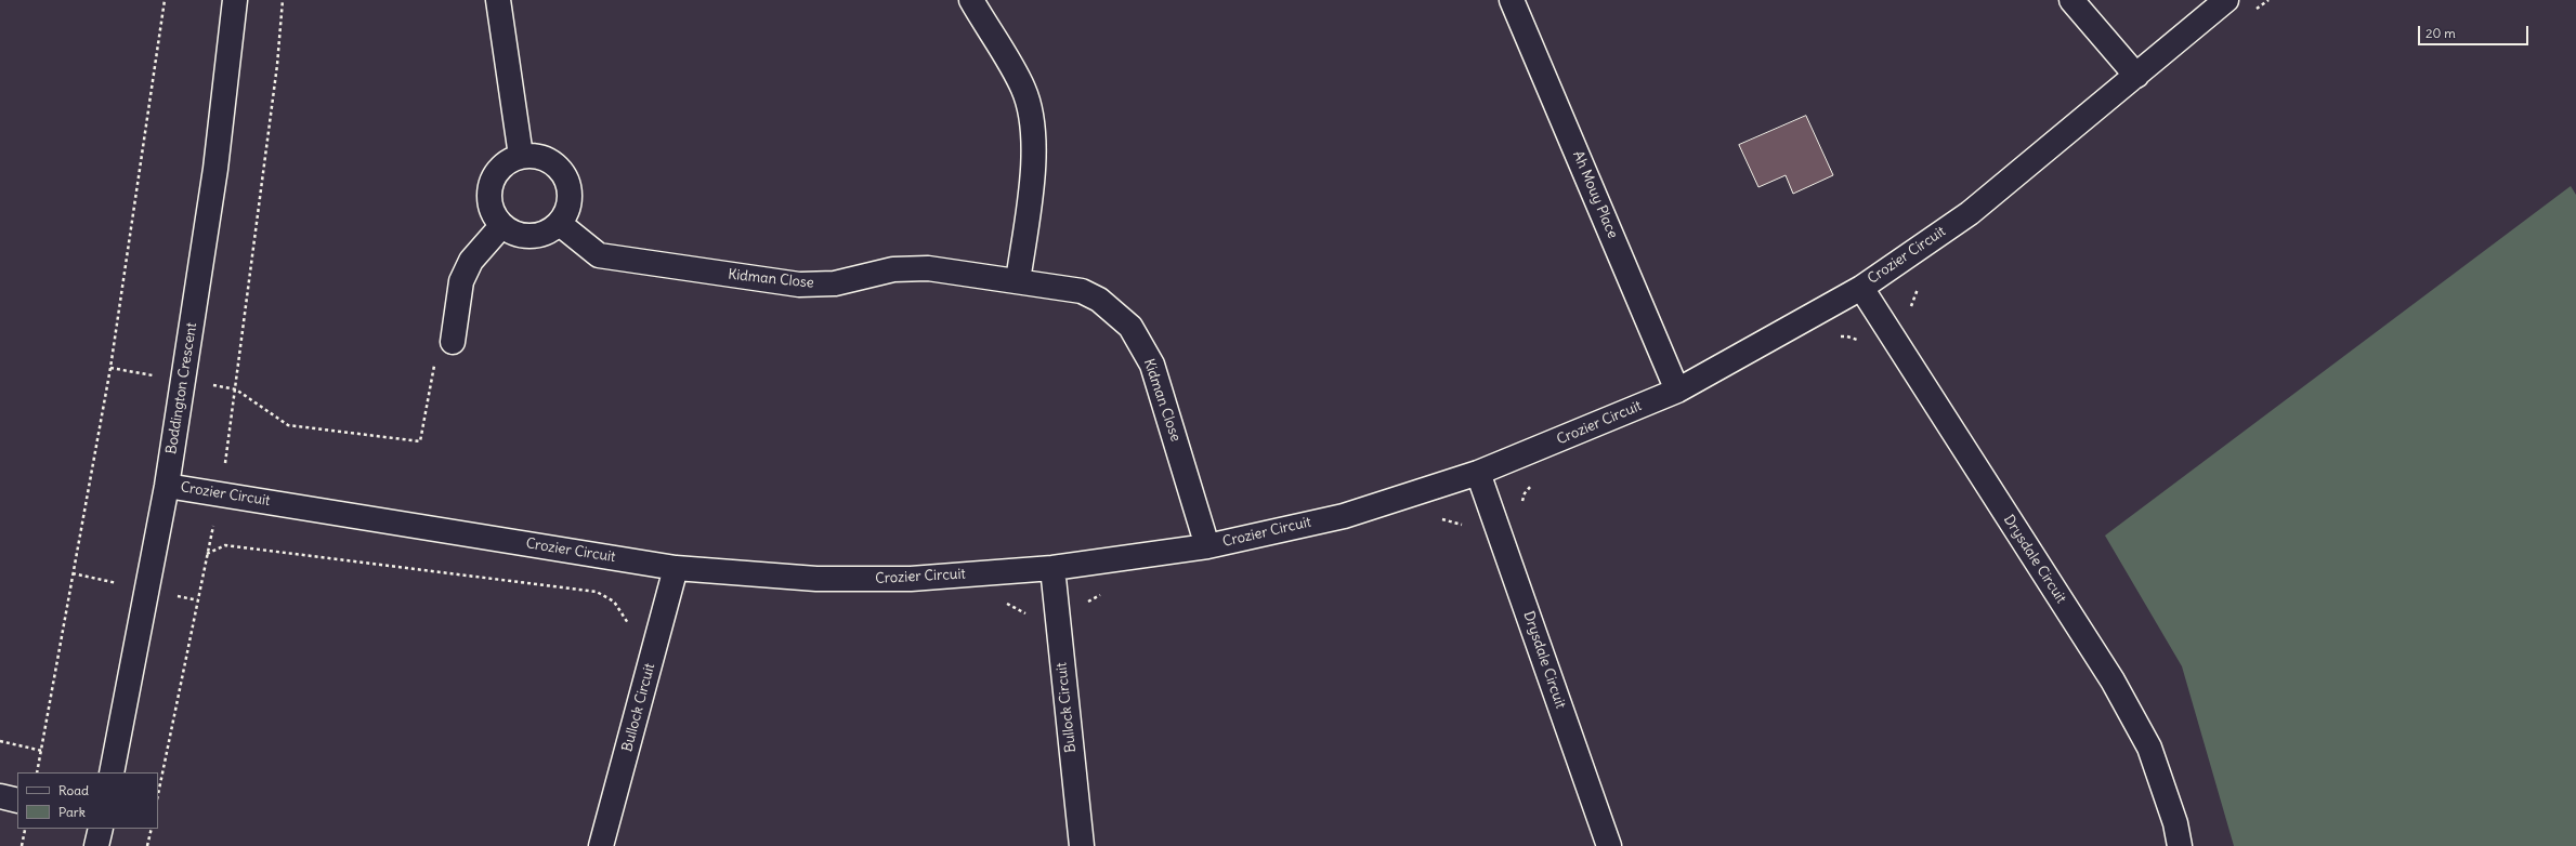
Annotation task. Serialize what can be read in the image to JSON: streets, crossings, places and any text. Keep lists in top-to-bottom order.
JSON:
{
  "streets": {
    "street": [
      "Ah Mouy Place",
      "Crozier Circuit",
      "Kidman Close",
      "Boddington Crescent",
      "Drysdale Circuit",
      "Bullock Circuit"
    ]
  },
  "crossings": [
    ["Ah Mouy Place", "Crozier Circuit"],
    ["Crozier Circuit", "Kidman Close"],
    ["Crozier Circuit", "Boddington Crescent"],
    ["Crozier Circuit", "Drysdale Circuit"],
    ["Crozier Circuit", "Bullock Circuit"]
  ],
  "legend": ["Road", "Park"],
  "scale_bar": "20 m"
}
